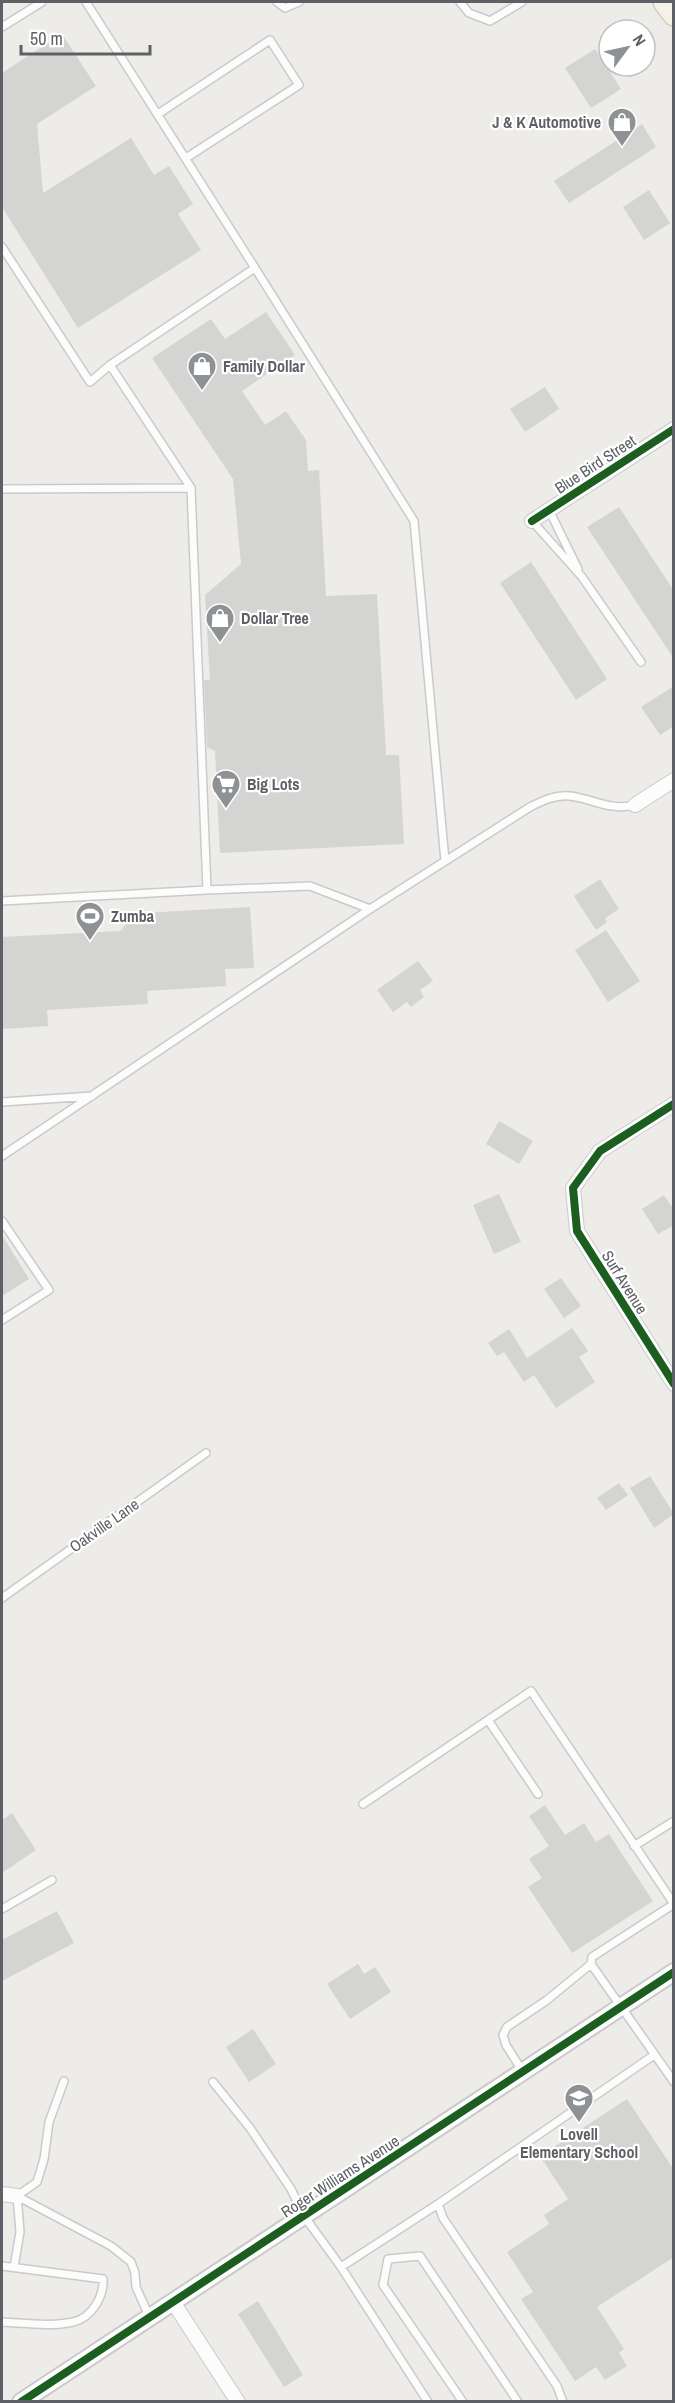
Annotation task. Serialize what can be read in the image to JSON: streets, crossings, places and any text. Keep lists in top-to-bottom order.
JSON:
{
  "streets": {
    "street": ["Blue Bird Street", "Surf Avenue", "Roger Williams Avenue"],
    "lane": ["Oakville Lane"]
  },
  "places": {
    "shop": ["J & K Automotive", "Family Dollar", "Dollar Tree"],
    "supermarket": ["Big Lots"],
    "sports": ["Zumba"],
    "school or university": ["Lovell Elementary School"]
  },
  "scale_bar": "50 m",
  "north": "top right"
}
